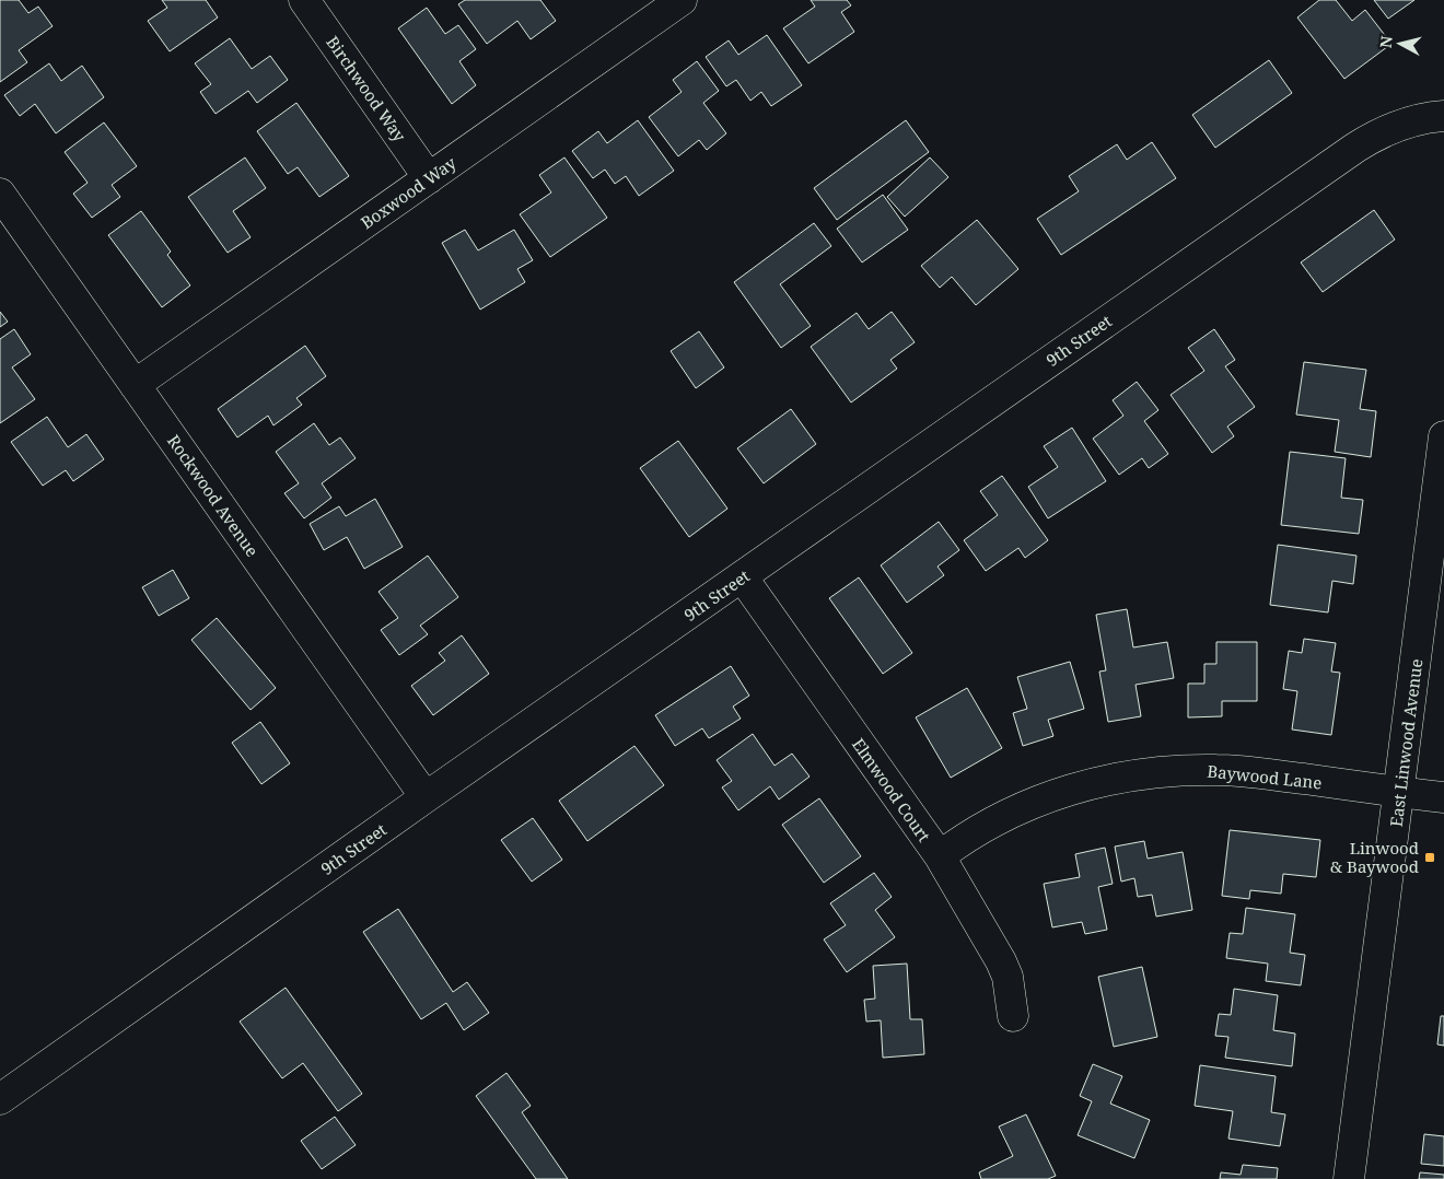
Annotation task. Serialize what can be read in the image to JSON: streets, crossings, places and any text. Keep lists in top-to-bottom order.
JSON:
{
  "streets": {
    "street": [
      "Birchwood Way",
      "Boxwood Way",
      "9th Street",
      "Rockwood Avenue",
      "East Linwood Avenue",
      "Baywood Lane",
      "Elmwood Court"
    ]
  },
  "crossings": [
    ["Birchwood Way", "Boxwood Way"],
    ["Boxwood Way", "Rockwood Avenue"],
    ["9th Street", "Rockwood Avenue"],
    ["9th Street", "Elmwood Court"],
    ["East Linwood Avenue", "Baywood Lane"],
    ["Baywood Lane", "Elmwood Court"]
  ],
  "places": {
    "transit": ["Linwood & Baywood"]
  },
  "north": "left"
}
